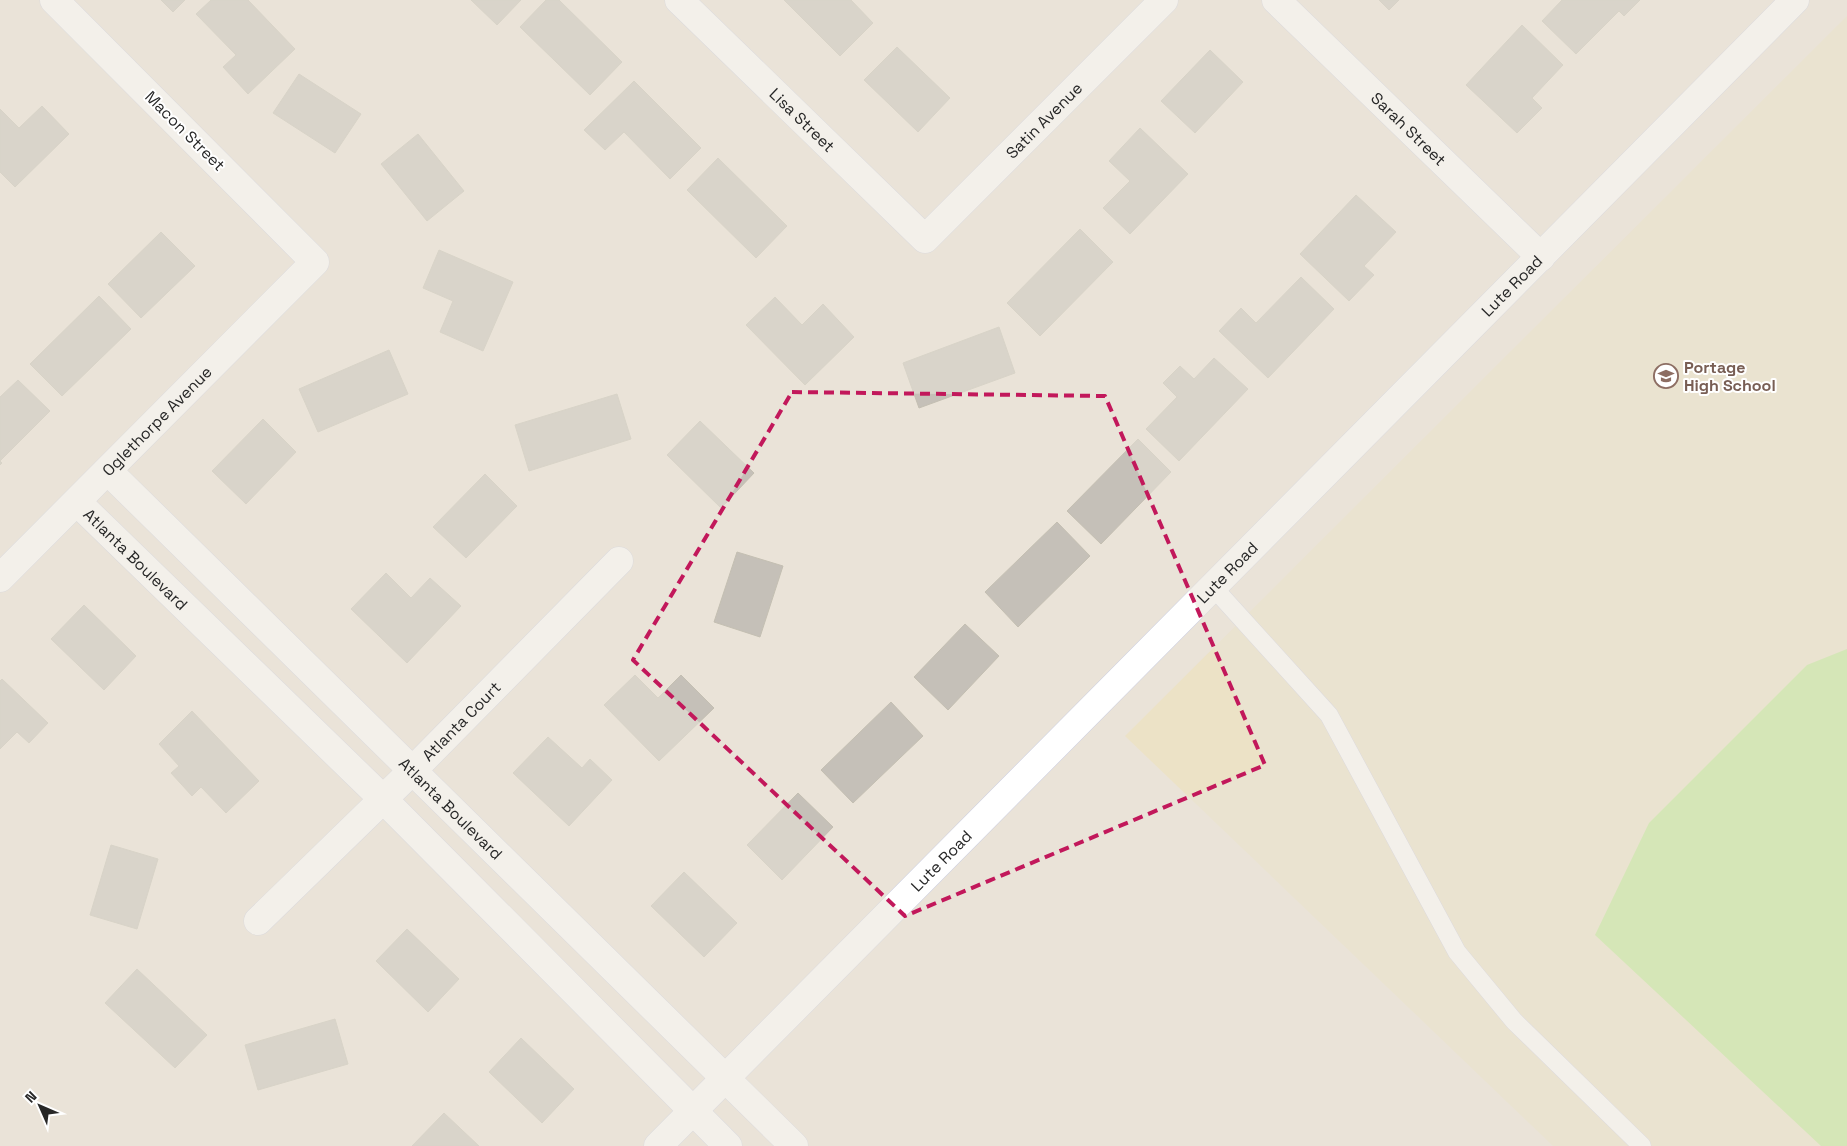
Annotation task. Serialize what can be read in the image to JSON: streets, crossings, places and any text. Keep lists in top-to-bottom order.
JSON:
{
  "streets": {
    "street": [
      "Lisa Street",
      "Satin Avenue",
      "Sarah Street",
      "Macon Street",
      "Lute Road",
      "Oglethorpe Avenue",
      "Atlanta Boulevard",
      "Atlanta Court"
    ]
  },
  "crossings": [
    ["Lisa Street", "Satin Avenue"],
    ["Sarah Street", "Lute Road"],
    ["Macon Street", "Oglethorpe Avenue"],
    ["Lute Road", "Atlanta Boulevard"],
    ["Oglethorpe Avenue", "Atlanta Boulevard"],
    ["Atlanta Boulevard", "Atlanta Court"]
  ],
  "places": {
    "school or university": ["Portage High School"]
  },
  "north": "top left"
}
